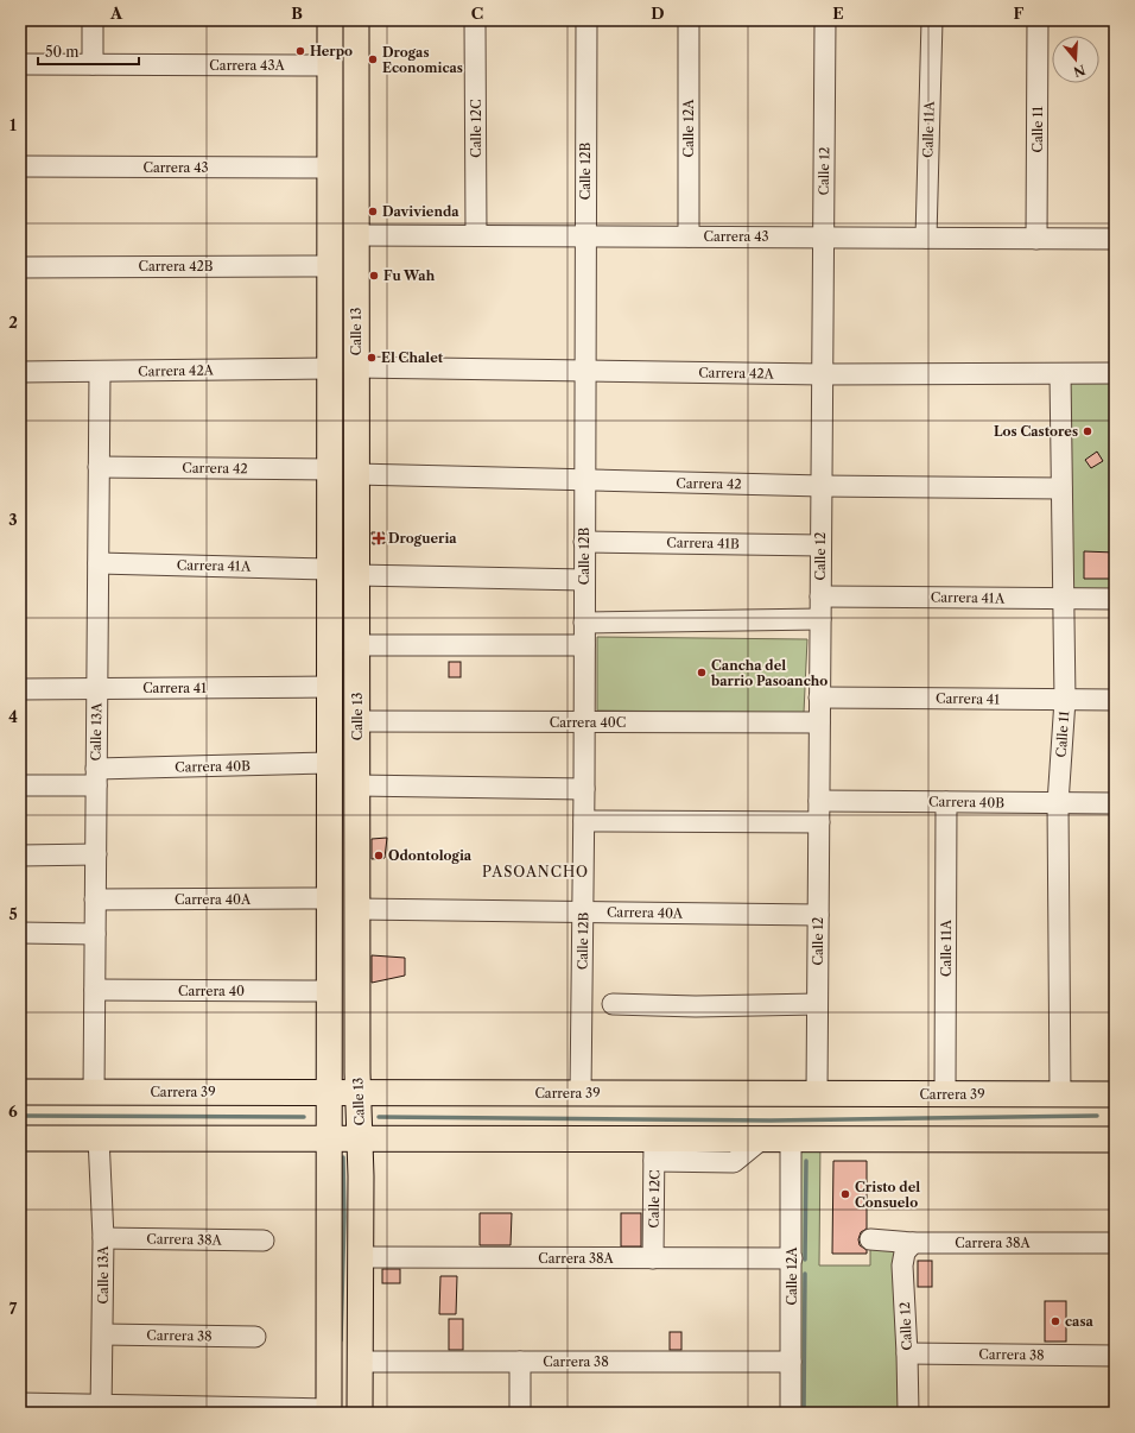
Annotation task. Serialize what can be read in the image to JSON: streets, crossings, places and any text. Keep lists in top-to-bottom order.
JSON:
{
  "streets": {
    "main road": ["Calle 13", "Carrera 39"],
    "street": [
      "Carrera 43A",
      "Calle 12C",
      "Calle 12A",
      "Calle 11A",
      "Calle 11",
      "Carrera 43",
      "Calle 12B",
      "Calle 12",
      "Carrera 42B",
      "Carrera 42A",
      "Carrera 42",
      "Carrera 41B",
      "Carrera 41A",
      "Carrera 41",
      "Carrera 40C",
      "Calle 13A",
      "Carrera 40B",
      "Carrera 40A",
      "Carrera 40",
      "Carrera 38A",
      "Carrera 38"
    ]
  },
  "crossings": [
    ["Carrera 43A", "Calle 13"],
    ["Calle 12C", "Carrera 43"],
    ["Calle 12C", "Carrera 38A"],
    ["Calle 12A", "Carrera 43"],
    ["Calle 12A", "Carrera 38A"],
    ["Calle 12A", "Carrera 38"],
    ["Calle 11A", "Carrera 43"],
    ["Calle 11A", "Carrera 40B"],
    ["Calle 11A", "Carrera 39"],
    ["Calle 11", "Carrera 43"],
    ["Calle 11", "Carrera 42A"],
    ["Calle 11", "Carrera 42"],
    ["Calle 11", "Carrera 41A"],
    ["Calle 11", "Carrera 41"],
    ["Calle 11", "Carrera 40B"],
    ["Calle 11", "Carrera 39"],
    ["Carrera 43", "Calle 12B"],
    ["Carrera 43", "Calle 12"],
    ["Carrera 43", "Calle 13"],
    ["Calle 12B", "Carrera 42A"],
    ["Calle 12B", "Carrera 42"],
    ["Calle 12B", "Carrera 41B"],
    ["Calle 12B", "Carrera 40C"],
    ["Calle 12B", "Carrera 40A"],
    ["Calle 12B", "Carrera 39"],
    ["Calle 12", "Carrera 42A"],
    ["Calle 12", "Carrera 42"],
    ["Calle 12", "Carrera 41B"],
    ["Calle 12", "Carrera 41A"],
    ["Calle 12", "Carrera 41"],
    ["Calle 12", "Carrera 40C"],
    ["Calle 12", "Carrera 40B"],
    ["Calle 12", "Carrera 40A"],
    ["Calle 12", "Carrera 39"],
    ["Calle 12", "Carrera 38A"],
    ["Calle 12", "Carrera 38"],
    ["Carrera 42B", "Calle 13"],
    ["Calle 13", "Carrera 42A"],
    ["Calle 13", "Carrera 42"],
    ["Calle 13", "Carrera 41A"],
    ["Calle 13", "Carrera 41"],
    ["Calle 13", "Carrera 40C"],
    ["Calle 13", "Carrera 40B"],
    ["Calle 13", "Carrera 40A"],
    ["Calle 13", "Carrera 40"],
    ["Calle 13", "Carrera 39"],
    ["Calle 13", "Carrera 38A"],
    ["Calle 13", "Carrera 38"],
    ["Carrera 42A", "Calle 13A"],
    ["Carrera 42", "Calle 13A"],
    ["Carrera 41A", "Calle 13A"],
    ["Carrera 41", "Calle 13A"],
    ["Calle 13A", "Carrera 40B"],
    ["Calle 13A", "Carrera 40A"],
    ["Calle 13A", "Carrera 40"],
    ["Calle 13A", "Carrera 39"],
    ["Calle 13A", "Carrera 38A"],
    ["Calle 13A", "Carrera 38"]
  ],
  "districts": ["PASOANCHO"],
  "places": {
    "other": [
      "Herpo",
      "Drogas Economicas",
      "Davivienda",
      "Fu Wah",
      "El Chalet",
      "Los Castores",
      "Cancha del barrio Pasoancho",
      "Odontologia",
      "Cristo del Consuelo",
      "casa"
    ],
    "health": ["Drogueria"]
  },
  "scale_bar": "50 m",
  "north": "bottom",
  "grid": {
    "columns": [
      "A",
      "B",
      "C",
      "D",
      "E",
      "F"
    ],
    "rows": [
      "1",
      "2",
      "3",
      "4",
      "5",
      "6",
      "7"
    ]
  }
}
